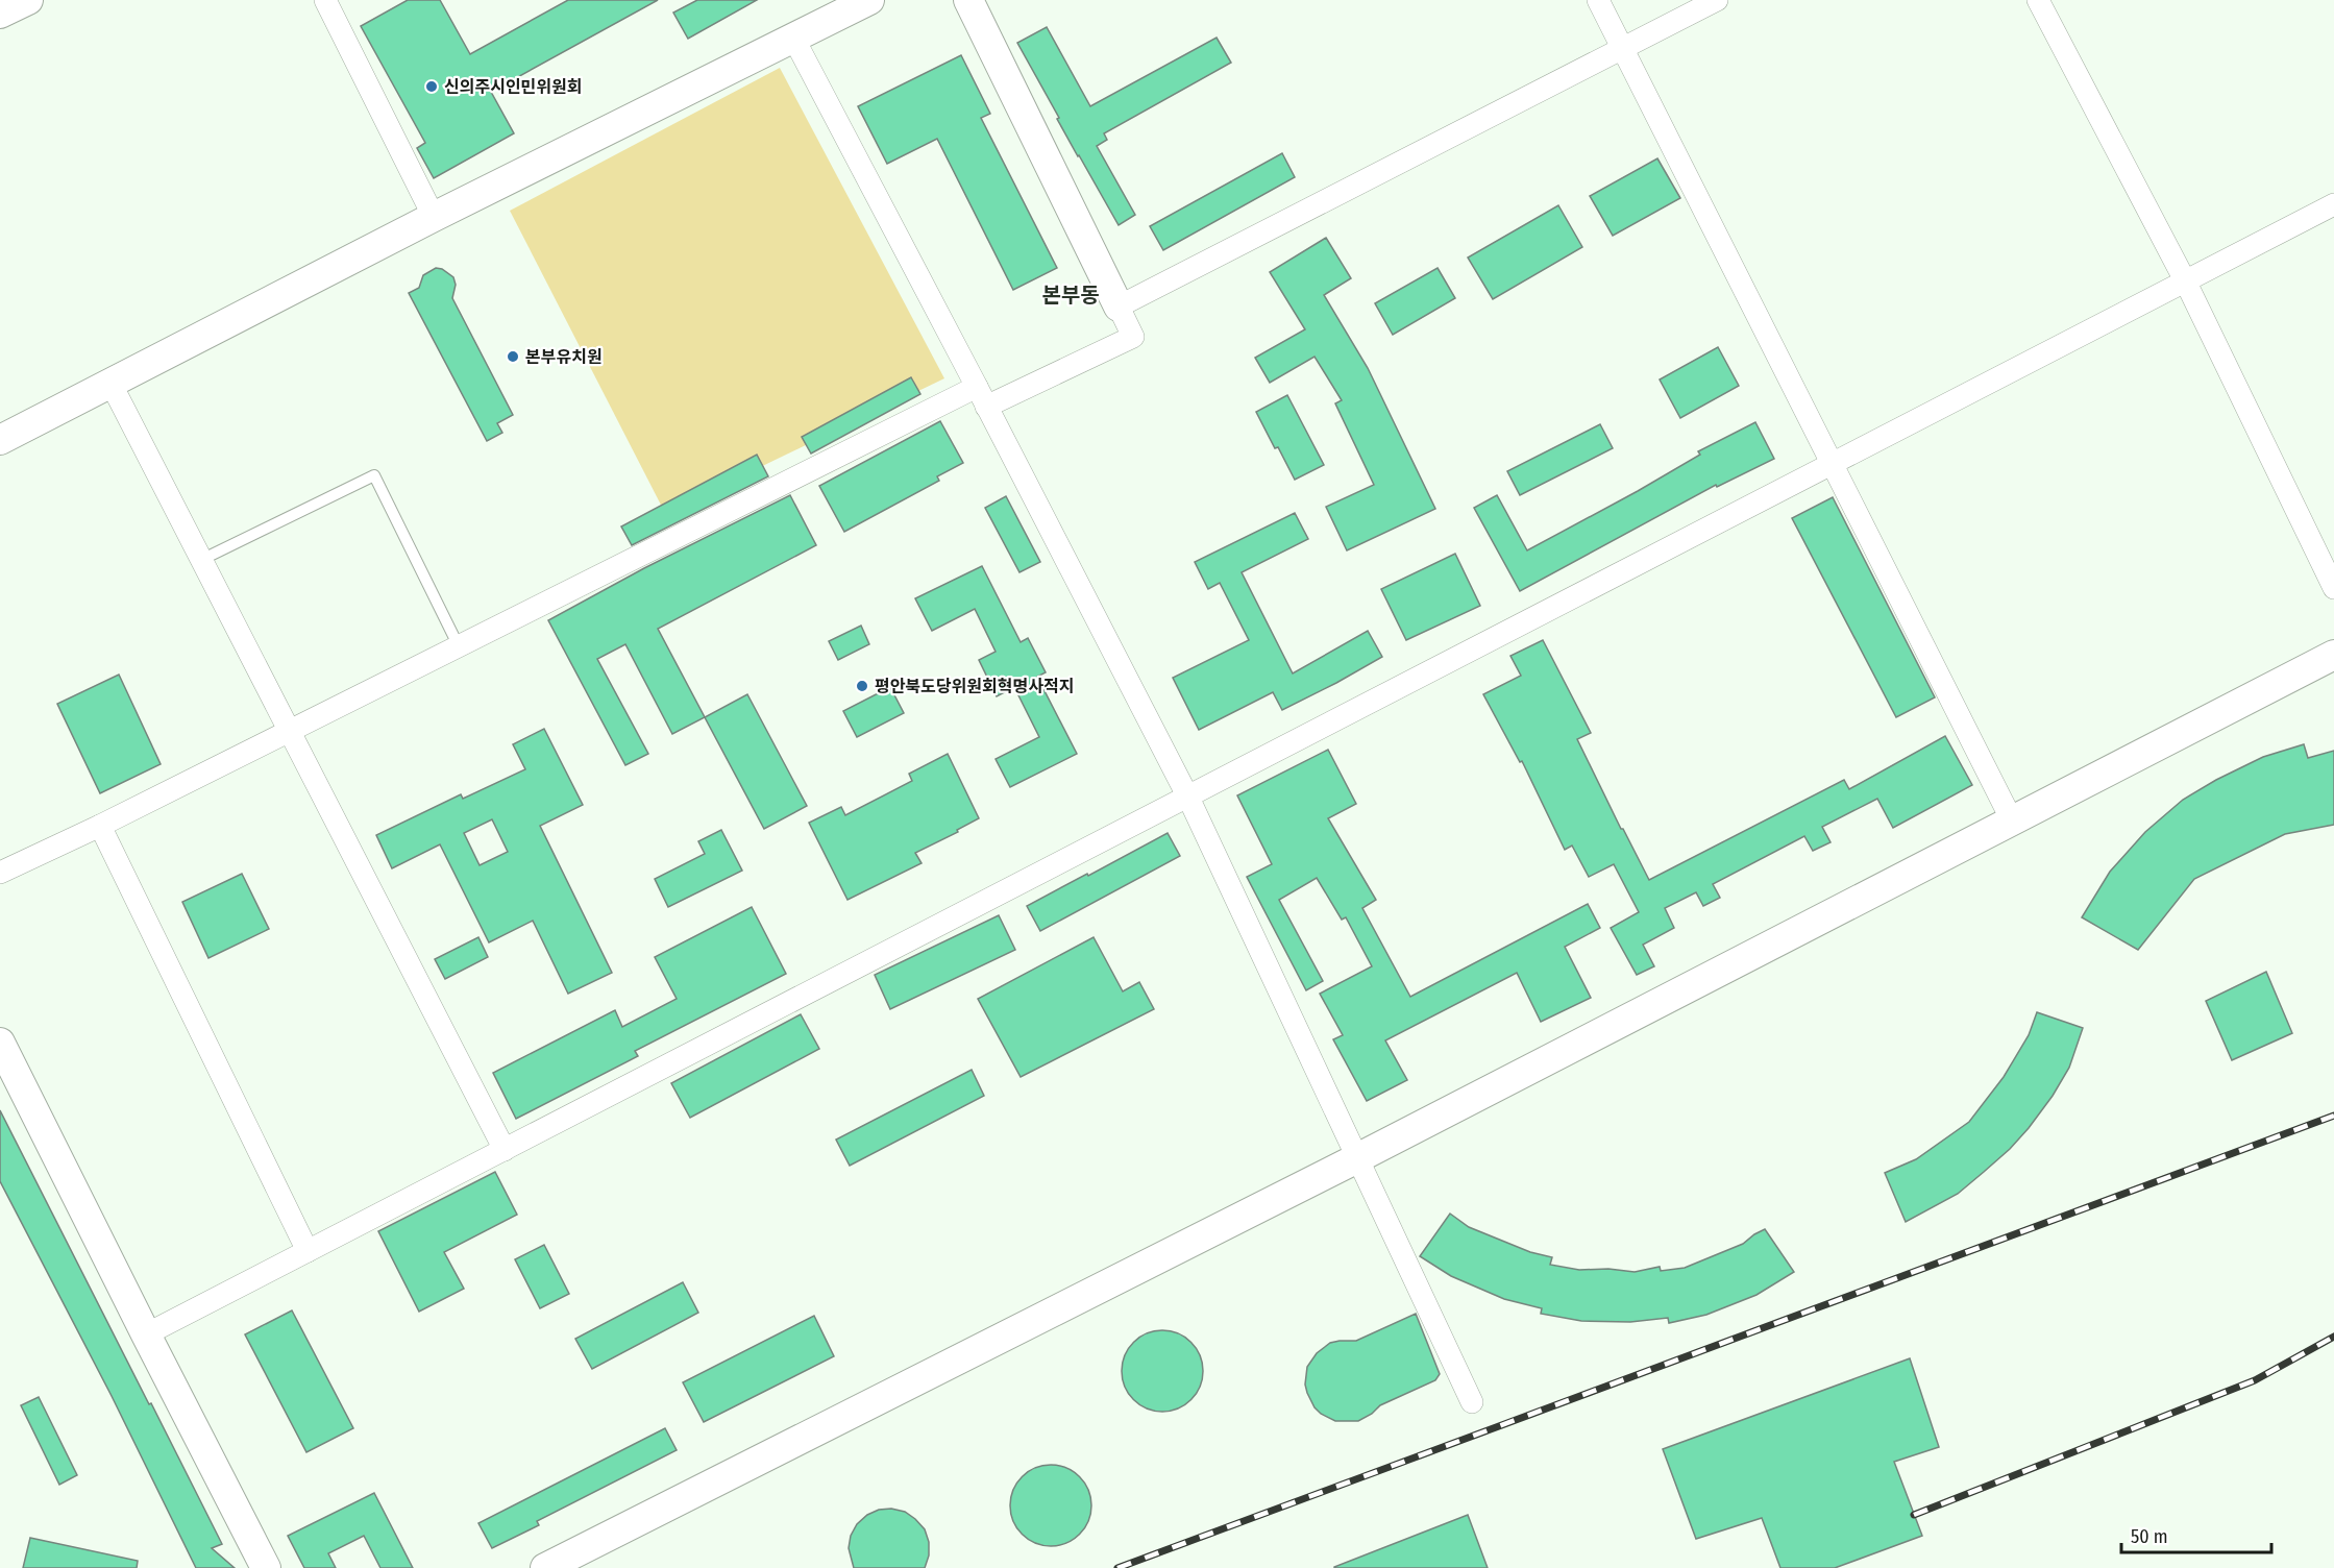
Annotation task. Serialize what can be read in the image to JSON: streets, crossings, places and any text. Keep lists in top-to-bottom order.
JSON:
{
  "districts": ["본부동"],
  "places": ["신의주시인민위원회", "본부유치원", "평안북도당위원회혁명사적지"],
  "scale_bar": "50 m"
}
